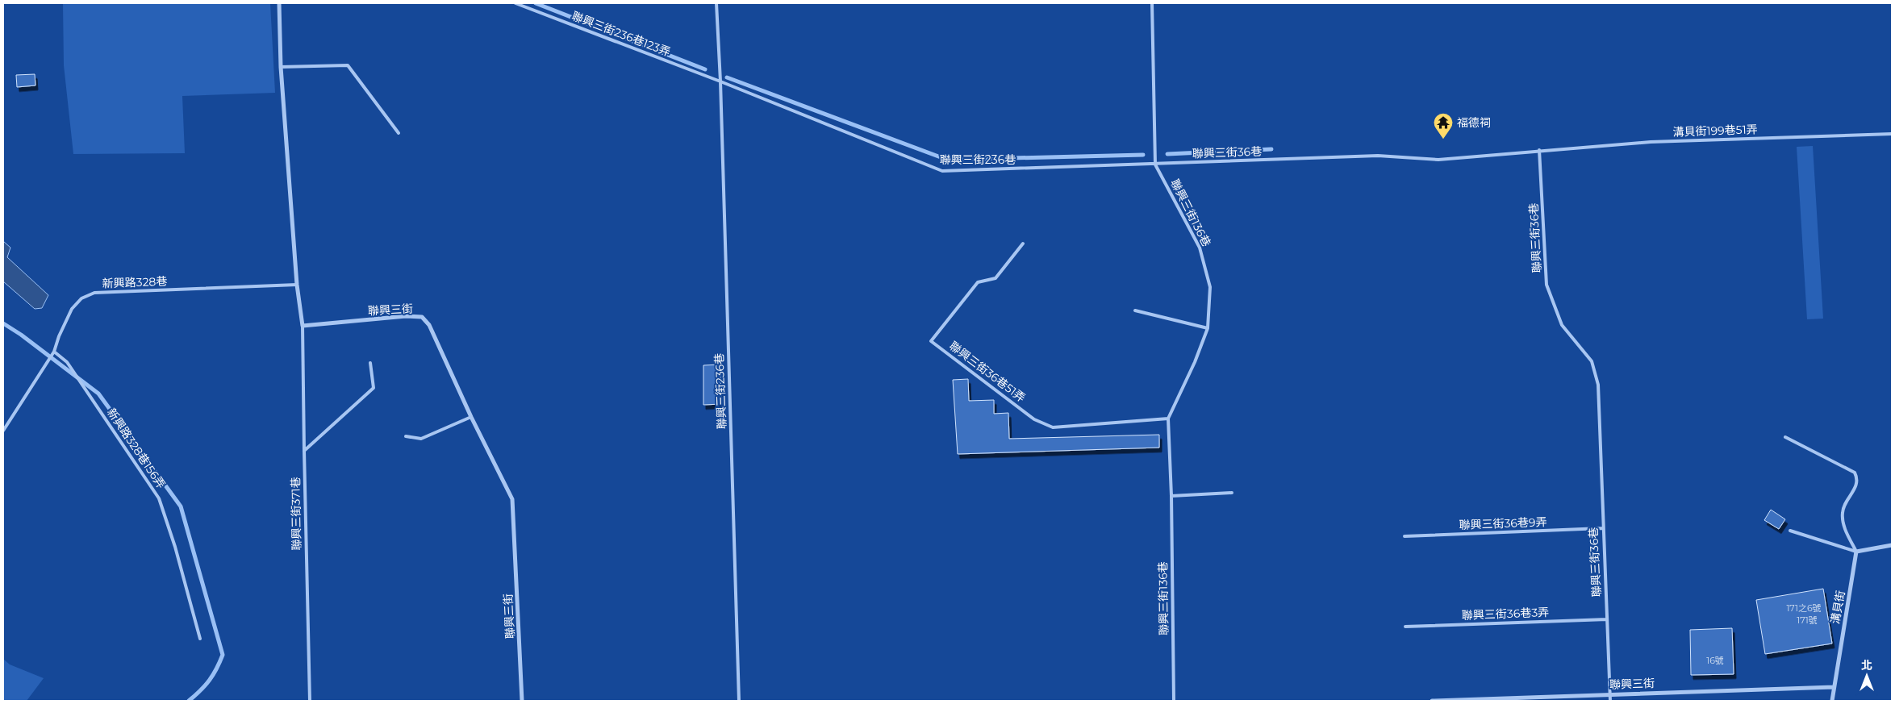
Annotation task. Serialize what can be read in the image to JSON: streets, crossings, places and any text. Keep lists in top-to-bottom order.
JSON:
{
  "streets": {
    "street": ["聯興三街", "溝貝街"],
    "lane": [
      "聯興三街236巷123弄",
      "溝貝街199巷51弄",
      "聯興三街36巷",
      "聯興三街236巷",
      "聯興三街136巷",
      "新興路328巷",
      "聯興三街36巷51弄",
      "新興路328巷156弄",
      "聯興三街371巷",
      "聯興三街36巷9弄",
      "聯興三街36巷3弄"
    ]
  },
  "crossings": [
    ["聯興三街236巷123弄", "聯興三街236巷"],
    ["溝貝街199巷51弄", "聯興三街36巷"],
    ["聯興三街36巷", "聯興三街236巷"],
    ["聯興三街36巷", "聯興三街136巷"],
    ["聯興三街36巷", "聯興三街"],
    ["聯興三街36巷", "聯興三街36巷9弄"],
    ["聯興三街36巷", "聯興三街36巷3弄"],
    ["聯興三街236巷", "聯興三街136巷"],
    ["聯興三街136巷", "聯興三街36巷51弄"],
    ["新興路328巷", "新興路328巷156弄"],
    ["聯興三街", "聯興三街371巷"],
    ["聯興三街", "溝貝街"]
  ],
  "places": {
    "temple": ["福德祠"]
  },
  "house_numbers": ["171之6號", "171號", "16號"],
  "north": "top"
}
